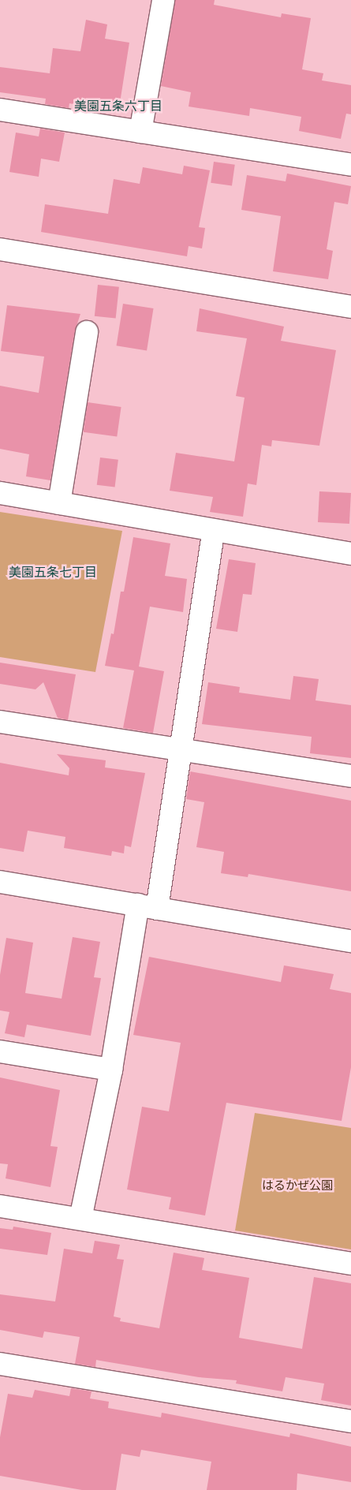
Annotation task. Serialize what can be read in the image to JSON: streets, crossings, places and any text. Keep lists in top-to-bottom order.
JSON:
{
  "districts": ["美園五条六丁目", "美園五条七丁目"],
  "parks": ["はるかぜ公園"]
}
